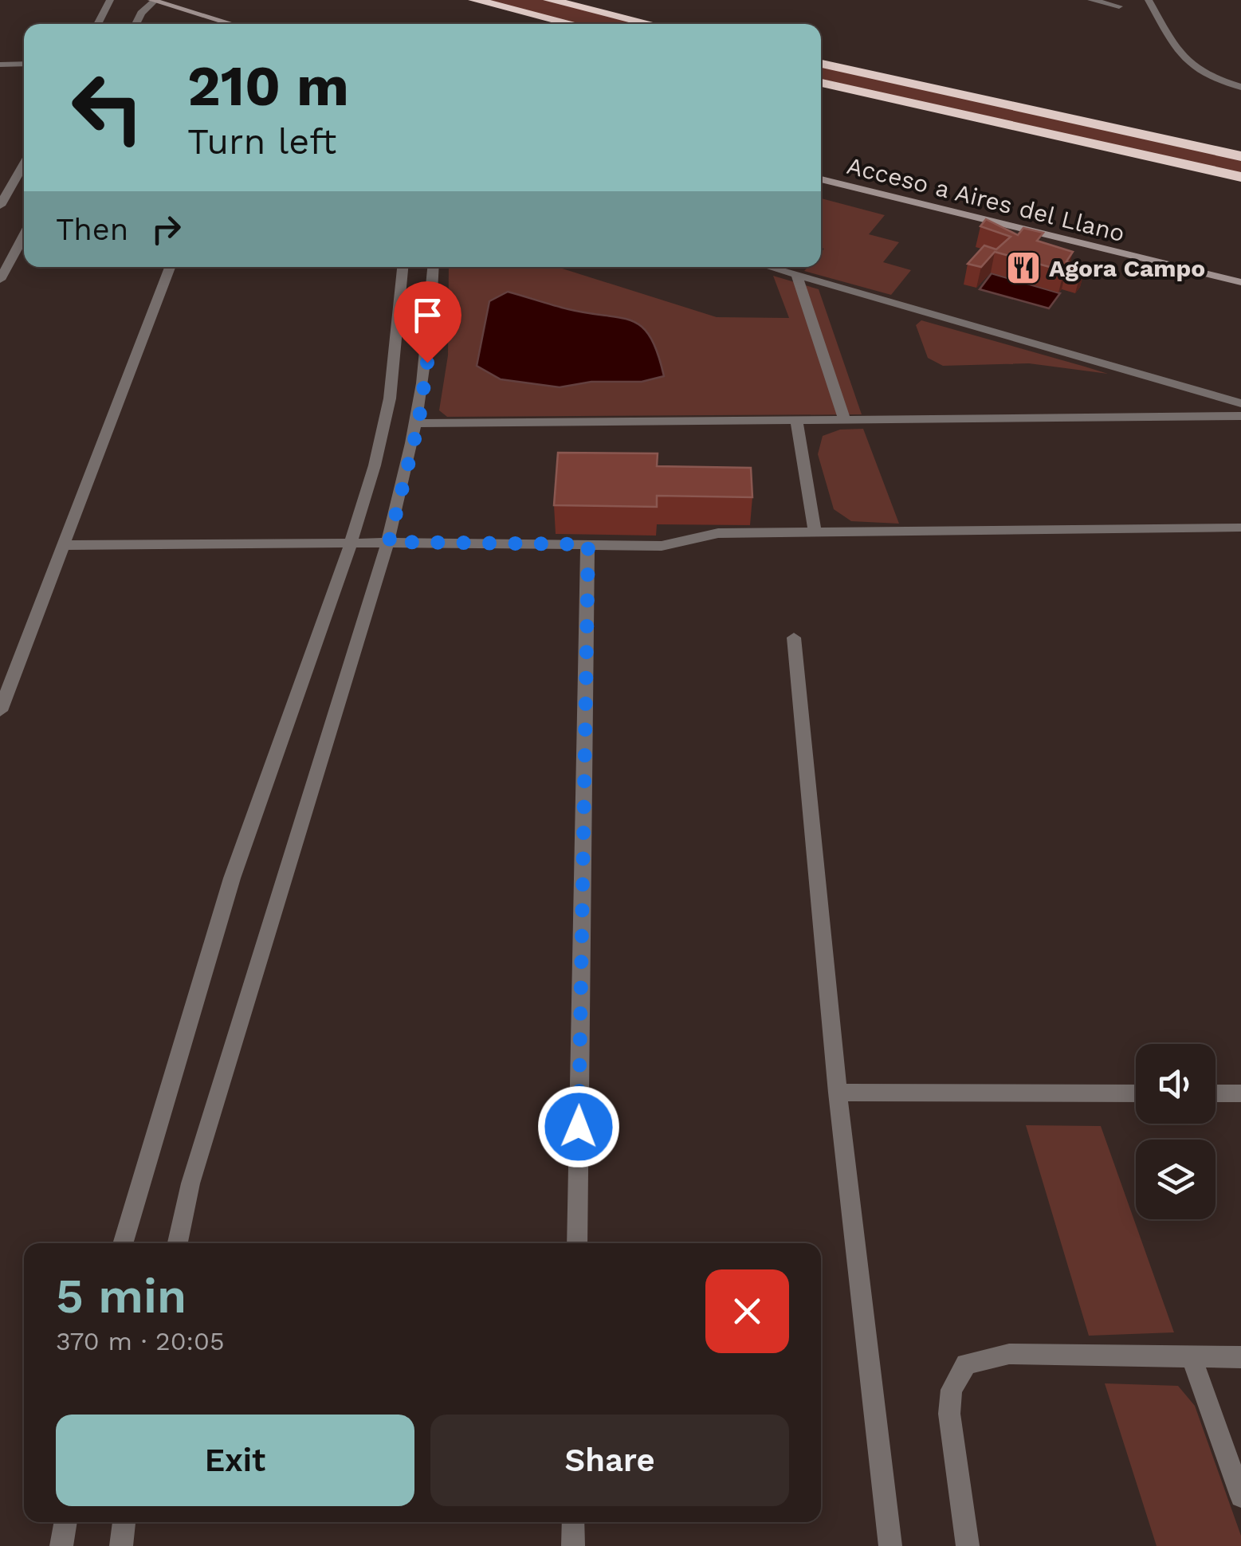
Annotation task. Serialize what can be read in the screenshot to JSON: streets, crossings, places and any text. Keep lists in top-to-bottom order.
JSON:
{
  "streets": {
    "street": ["Acceso a Aires del Llano"]
  },
  "places": {
    "restaurant": ["Agora Campo"]
  },
  "page": {
    "turn": ["210 m", "Turn left"],
    "then": "Then",
    "heading": ["5 min", "370 m · 20:05"],
    "buttons": ["Exit", "Share"]
  }
}
